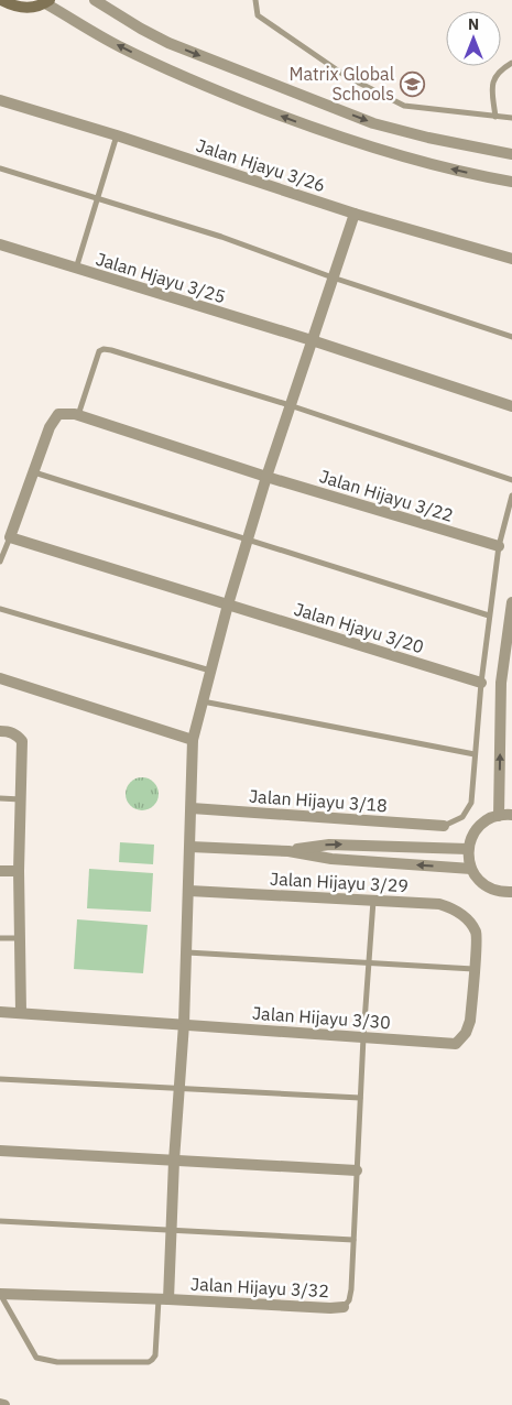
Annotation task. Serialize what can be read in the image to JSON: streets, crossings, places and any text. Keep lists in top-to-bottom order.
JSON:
{
  "streets": {
    "street": [
      "Jalan Hjayu 3/26",
      "Jalan Hjayu 3/25",
      "Jalan Hijayu 3/22",
      "Jalan Hjayu 3/20",
      "Jalan Hijayu 3/18",
      "Jalan Hijayu 3/29",
      "Jalan Hijayu 3/30",
      "Jalan Hijayu 3/32"
    ]
  },
  "crossings": [
    ["Jalan Hijayu 3/29", "Jalan Hijayu 3/30"],
    ["Jalan Hijayu 3/29", "Jalan Hijayu 3/32"],
    ["Jalan Hijayu 3/30", "Jalan Hijayu 3/32"]
  ],
  "places": {
    "school or university": ["Matrix Global Schools"]
  },
  "north": "top"
}
